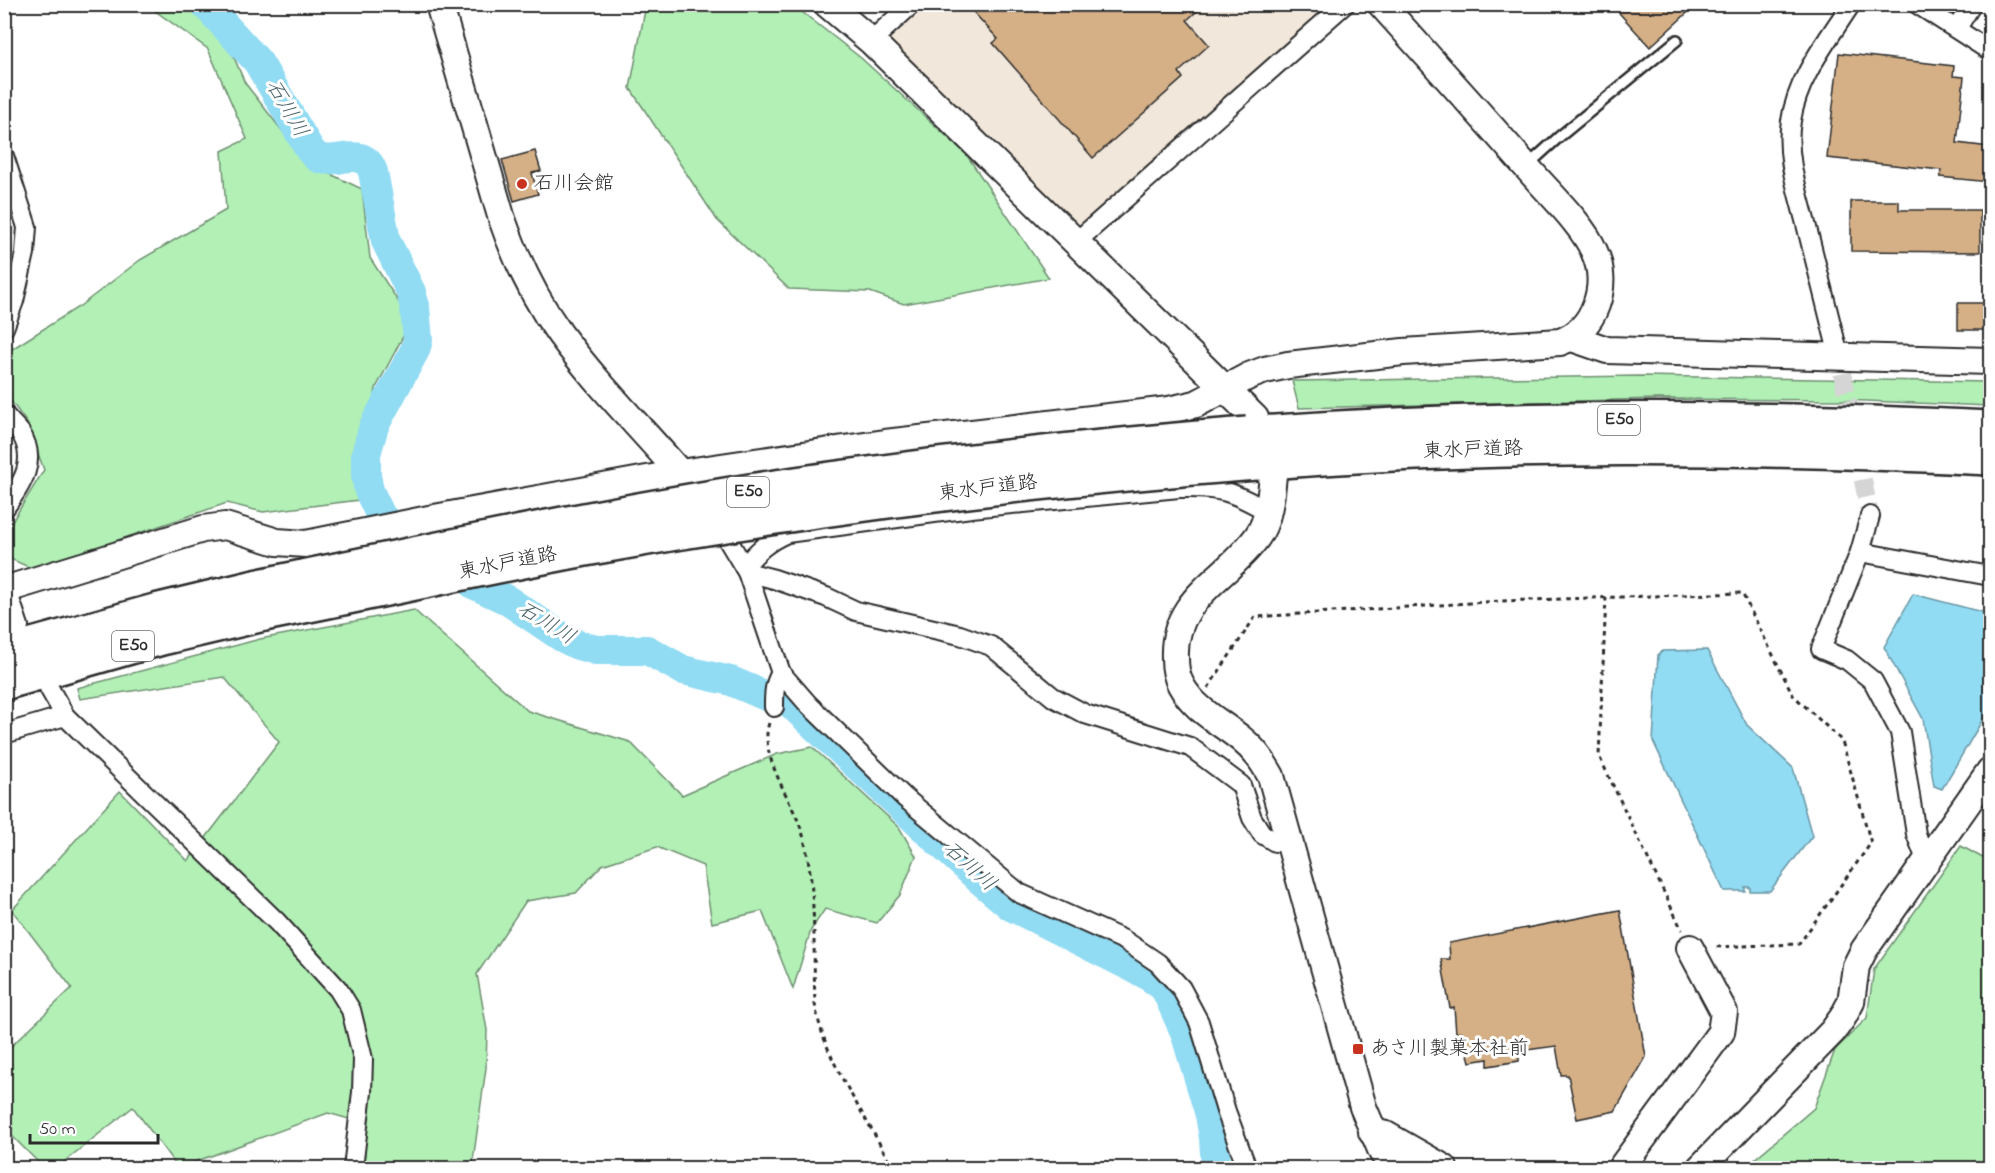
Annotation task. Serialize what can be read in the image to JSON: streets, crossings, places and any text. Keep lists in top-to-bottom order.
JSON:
{
  "streets": {
    "highway": ["E50", "東水戸道路"]
  },
  "water": ["石川川"],
  "places": {
    "other": ["石川会館"],
    "transit": ["あさ川製菓本社前"]
  },
  "scale_bar": "50 m"
}
